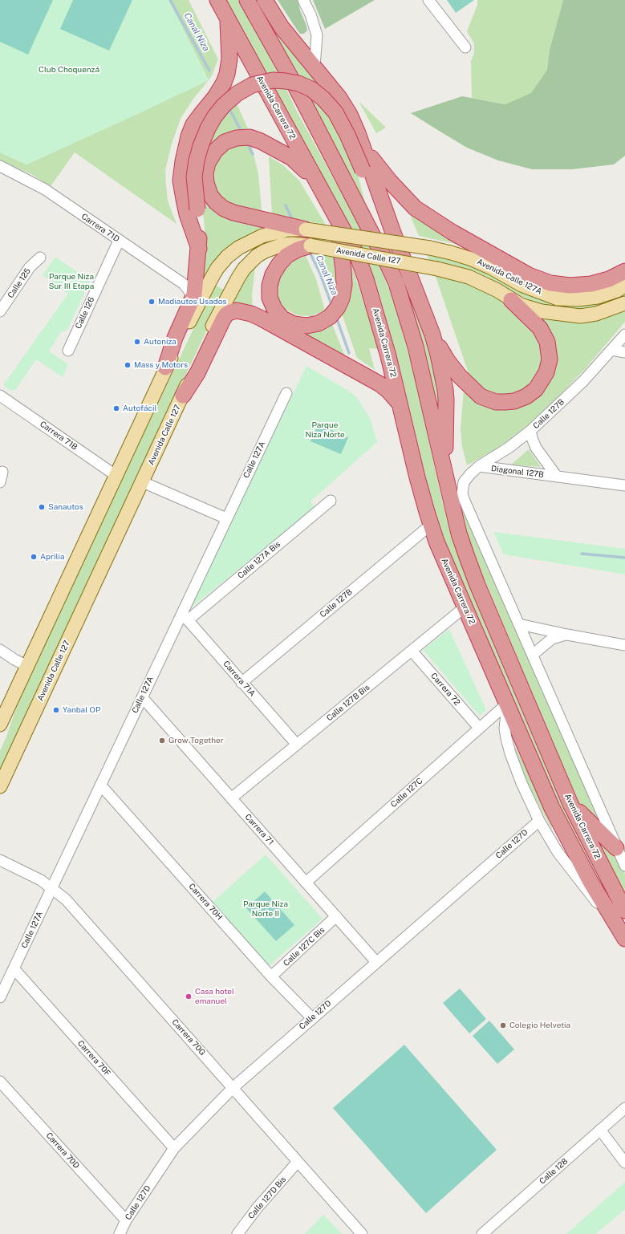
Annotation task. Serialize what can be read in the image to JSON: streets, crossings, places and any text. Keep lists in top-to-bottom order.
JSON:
{
  "streets": {
    "highway": ["Avenida Carrera 72"],
    "main road": ["Avenida Calle 127", "Avenida Calle 127A"],
    "street": [
      "Carrera 71D",
      "Calle 125",
      "Calle 126",
      "Calle 127B",
      "Carrera 71B",
      "Calle 127A",
      "Diagonal 127B",
      "Calle 127A Bis",
      "Carrera 71A",
      "Carrera 72",
      "Calle 127B Bis",
      "Calle 127C",
      "Carrera 71",
      "Calle 127D",
      "Carrera 70H",
      "Calle 127C Bis",
      "Carrera 70G",
      "Carrera 70F",
      "Carrera 70D",
      "Calle 128",
      "Calle 127D Bis"
    ]
  },
  "crossings": [
    ["Avenida Carrera 72", "Calle 127B"],
    ["Avenida Carrera 72", "Calle 127B Bis"],
    ["Avenida Carrera 72", "Calle 127C"],
    ["Avenida Carrera 72", "Calle 127D"],
    ["Carrera 71D", "Calle 126"],
    ["Avenida Calle 127", "Avenida Calle 127A"],
    ["Avenida Calle 127", "Carrera 71B"],
    ["Calle 127B", "Diagonal 127B"],
    ["Calle 127B", "Carrera 71A"],
    ["Calle 127A", "Calle 127A Bis"],
    ["Calle 127A", "Carrera 71A"],
    ["Calle 127A", "Carrera 71"],
    ["Calle 127A", "Carrera 70H"],
    ["Calle 127A", "Carrera 70G"],
    ["Calle 127A", "Carrera 70F"],
    ["Calle 127A Bis", "Carrera 71A"],
    ["Carrera 71A", "Calle 127B Bis"],
    ["Carrera 72", "Calle 127B Bis"],
    ["Carrera 72", "Calle 127C"],
    ["Calle 127B Bis", "Carrera 71"],
    ["Calle 127C", "Carrera 71"],
    ["Carrera 71", "Calle 127D"],
    ["Carrera 71", "Calle 127C Bis"],
    ["Calle 127D", "Carrera 70H"],
    ["Calle 127D", "Carrera 70G"],
    ["Calle 127D", "Carrera 70F"],
    ["Calle 127D", "Carrera 70D"],
    ["Carrera 70H", "Calle 127C Bis"],
    ["Carrera 70G", "Calle 127D Bis"]
  ],
  "water": ["Canal Niza"],
  "parks": [
    "Club Choquenzá",
    "Parque Niza Sur III Etapa",
    "Parque Niza Norte",
    "Parque Niza Norte II"
  ],
  "places": [
    "Madiautos Usados",
    "Autoniza",
    "Mass y Motors",
    "Autofácil",
    "Sanautos",
    "Aprilia",
    "Yanbal OP",
    "Grow Together",
    "Casa hotel emanuel",
    "Colegio Helvetia"
  ]
}
